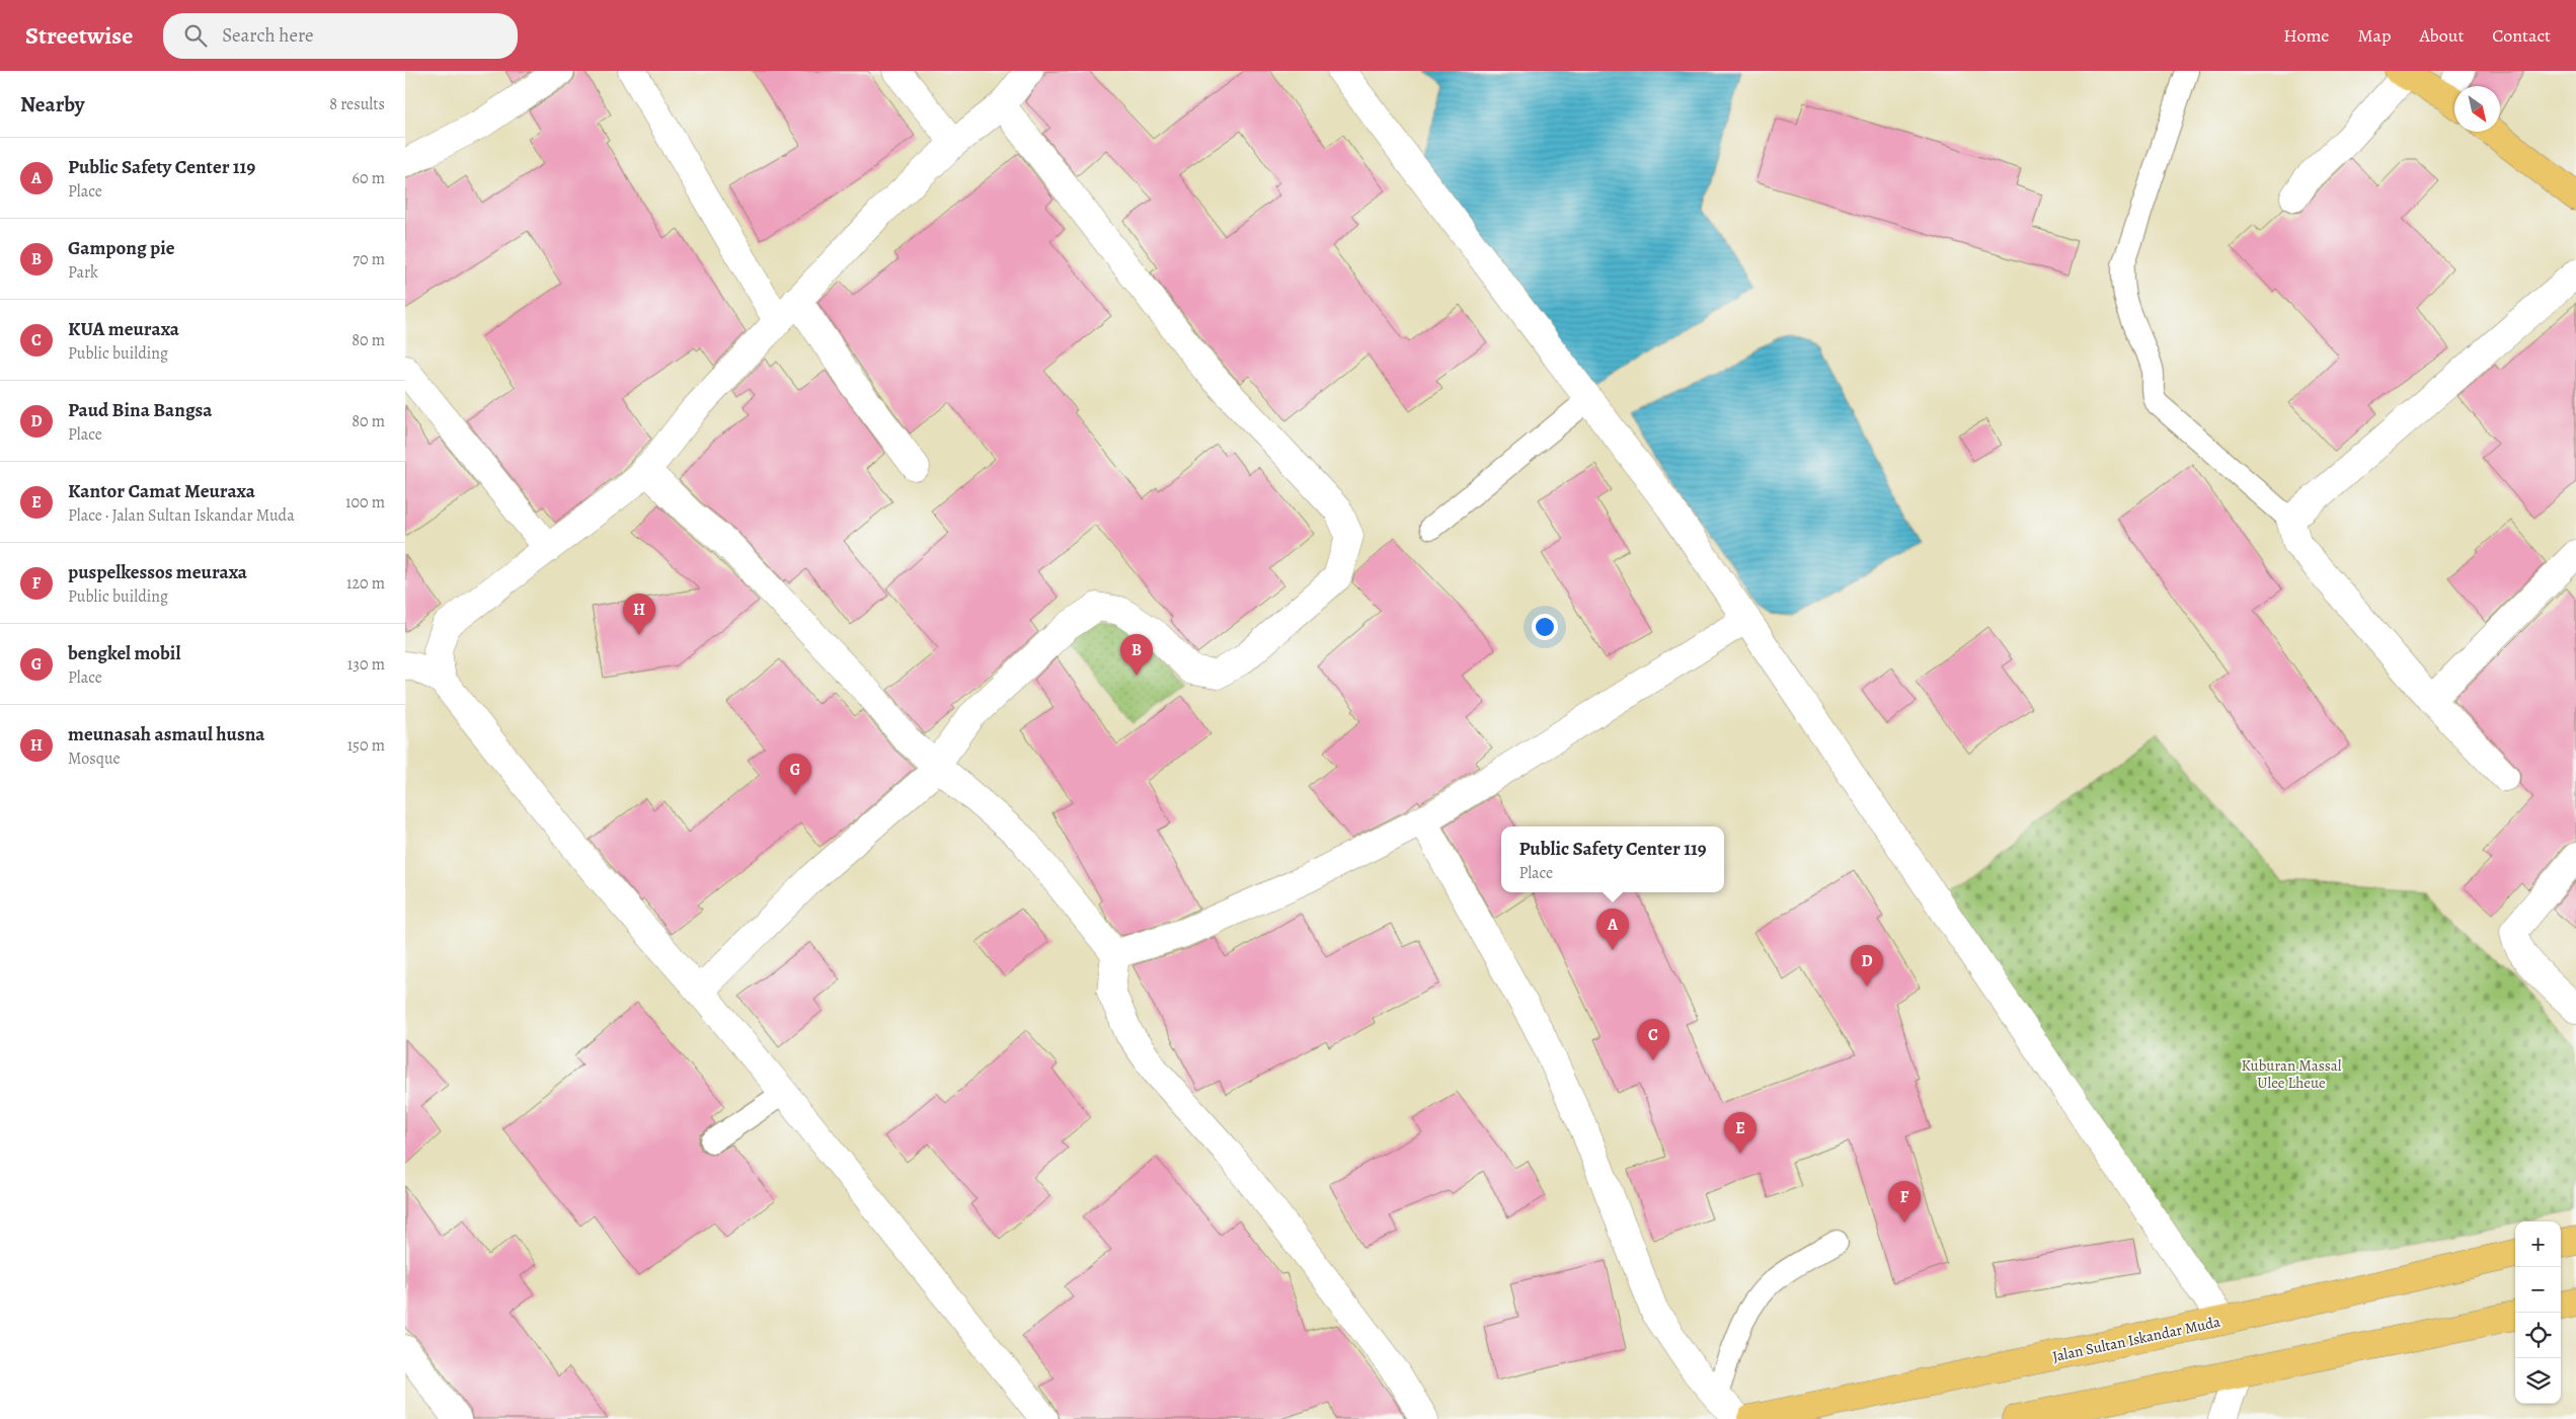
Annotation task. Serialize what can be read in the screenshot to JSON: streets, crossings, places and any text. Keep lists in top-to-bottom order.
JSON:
{
  "streets": {
    "highway": ["Jalan Sultan Iskandar Muda"]
  },
  "parks": ["Kuburan Massal Ulee Lheue"],
  "north": "bottom right",
  "page": {
    "header": "Streetwise",
    "search": "Search here",
    "nav": [
      "Home",
      "Map",
      "About",
      "Contact"
    ],
    "heading": ["Nearby", "8 results"],
    "list": [
      {
        "mark": "A",
        "name": "Public Safety Center 119",
        "note": "Place",
        "value": "60 m"
      },
      {
        "mark": "B",
        "name": "Gampong pie",
        "note": "Park",
        "value": "70 m"
      },
      {
        "mark": "C",
        "name": "KUA meuraxa",
        "note": "Public building",
        "value": "80 m"
      },
      {
        "mark": "D",
        "name": "Paud Bina Bangsa",
        "note": "Place",
        "value": "80 m"
      },
      {
        "mark": "E",
        "name": "Kantor Camat Meuraxa",
        "note": "Place · Jalan Sultan Iskandar Muda",
        "value": "100 m"
      },
      {
        "mark": "F",
        "name": "puspelkessos meuraxa",
        "note": "Public building",
        "value": "120 m"
      },
      {
        "mark": "G",
        "name": "bengkel mobil",
        "note": "Place",
        "value": "130 m"
      },
      {
        "mark": "H",
        "name": "meunasah asmaul husna",
        "note": "Mosque",
        "value": "150 m"
      }
    ],
    "pins": [
      "H",
      "B",
      "G",
      "A",
      "D",
      "C",
      "E",
      "F"
    ],
    "popup": ["Public Safety Center 119", "Place"],
    "map_buttons": ["+", "−"]
  }
}
